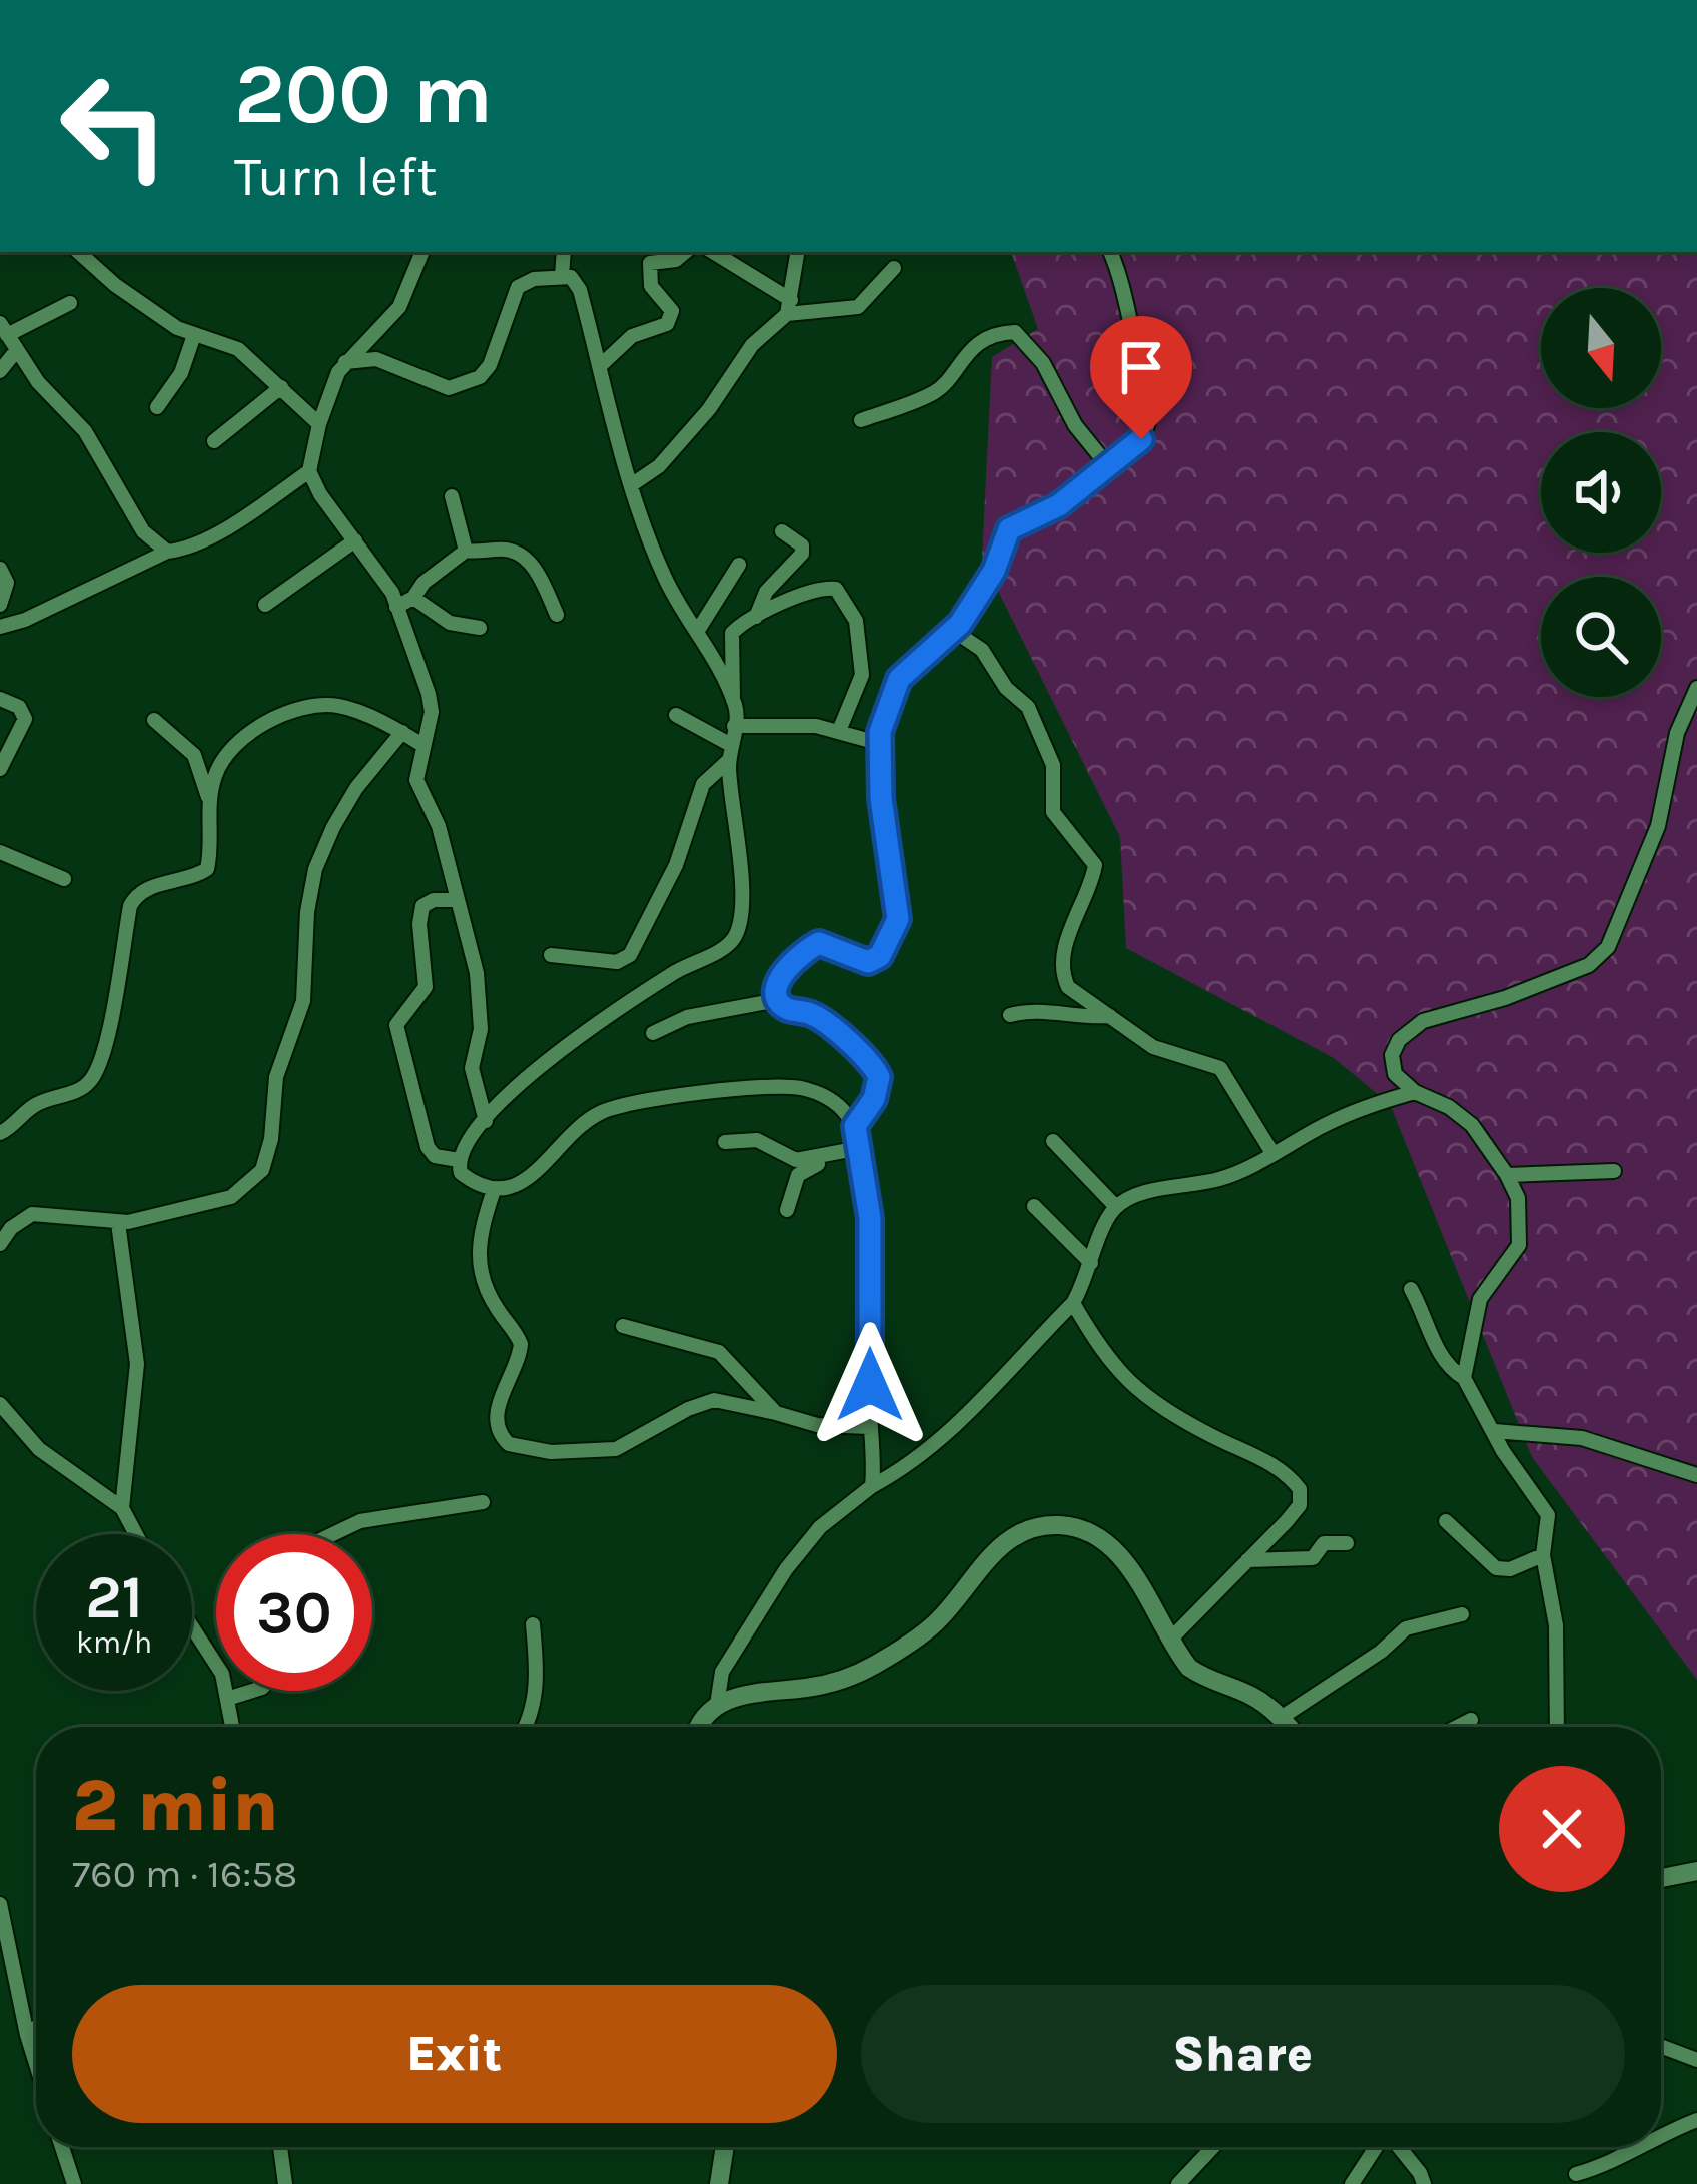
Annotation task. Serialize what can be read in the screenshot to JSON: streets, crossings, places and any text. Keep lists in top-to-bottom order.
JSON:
{
  "north": "bottom",
  "page": {
    "turn": ["200 m", "Turn left"],
    "speed": "21 km/h",
    "limit": "30",
    "heading": ["2 min", "760 m · 16:58"],
    "buttons": ["Exit", "Share"]
  }
}
